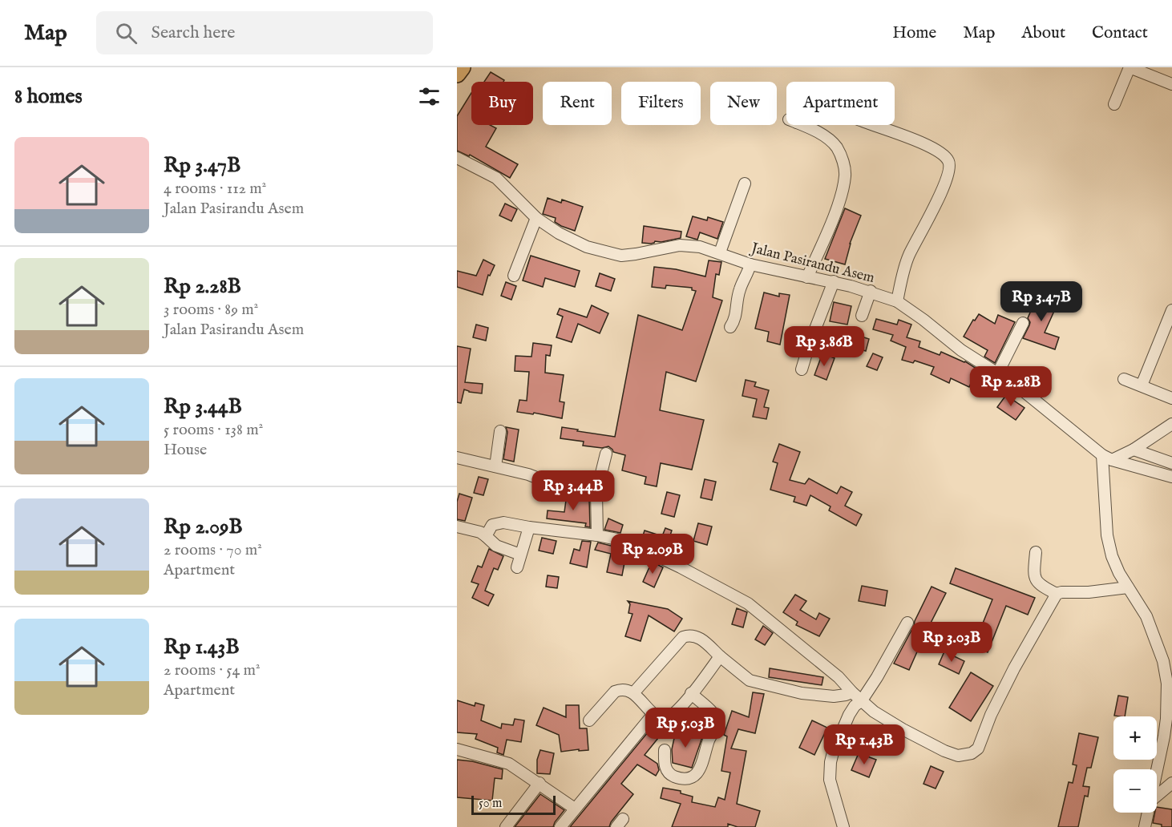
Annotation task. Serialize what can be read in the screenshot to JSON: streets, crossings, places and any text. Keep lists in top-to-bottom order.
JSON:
{
  "streets": {
    "street": ["Jalan Pasirandu Asem"]
  },
  "scale_bar": "50 m",
  "page": {
    "header": "Map",
    "search": "Search here",
    "nav": [
      "Home",
      "Map",
      "About",
      "Contact"
    ],
    "heading": "8 homes",
    "chip": [
      "Buy",
      "Rent",
      "Filters",
      "New",
      "Apartment"
    ],
    "list": [
      {
        "name": "Rp 3.47B",
        "note": "4 rooms · 112 m² · Jalan Pasirandu Asem"
      },
      {
        "name": "Rp 2.28B",
        "note": "3 rooms · 89 m² · Jalan Pasirandu Asem"
      },
      {
        "name": "Rp 3.44B",
        "note": "5 rooms · 138 m² · House"
      },
      {
        "name": "Rp 2.09B",
        "note": "2 rooms · 70 m² · Apartment"
      },
      {
        "name": "Rp 1.43B",
        "note": "2 rooms · 54 m² · Apartment"
      }
    ],
    "price": [
      "Rp 3.47B",
      "Rp 3.86B",
      "Rp 2.28B",
      "Rp 3.44B",
      "Rp 2.09B",
      "Rp 3.03B",
      "Rp 5.03B",
      "Rp 1.43B"
    ],
    "map_buttons": ["+", "−"],
    "scale": "50 m"
  }
}
